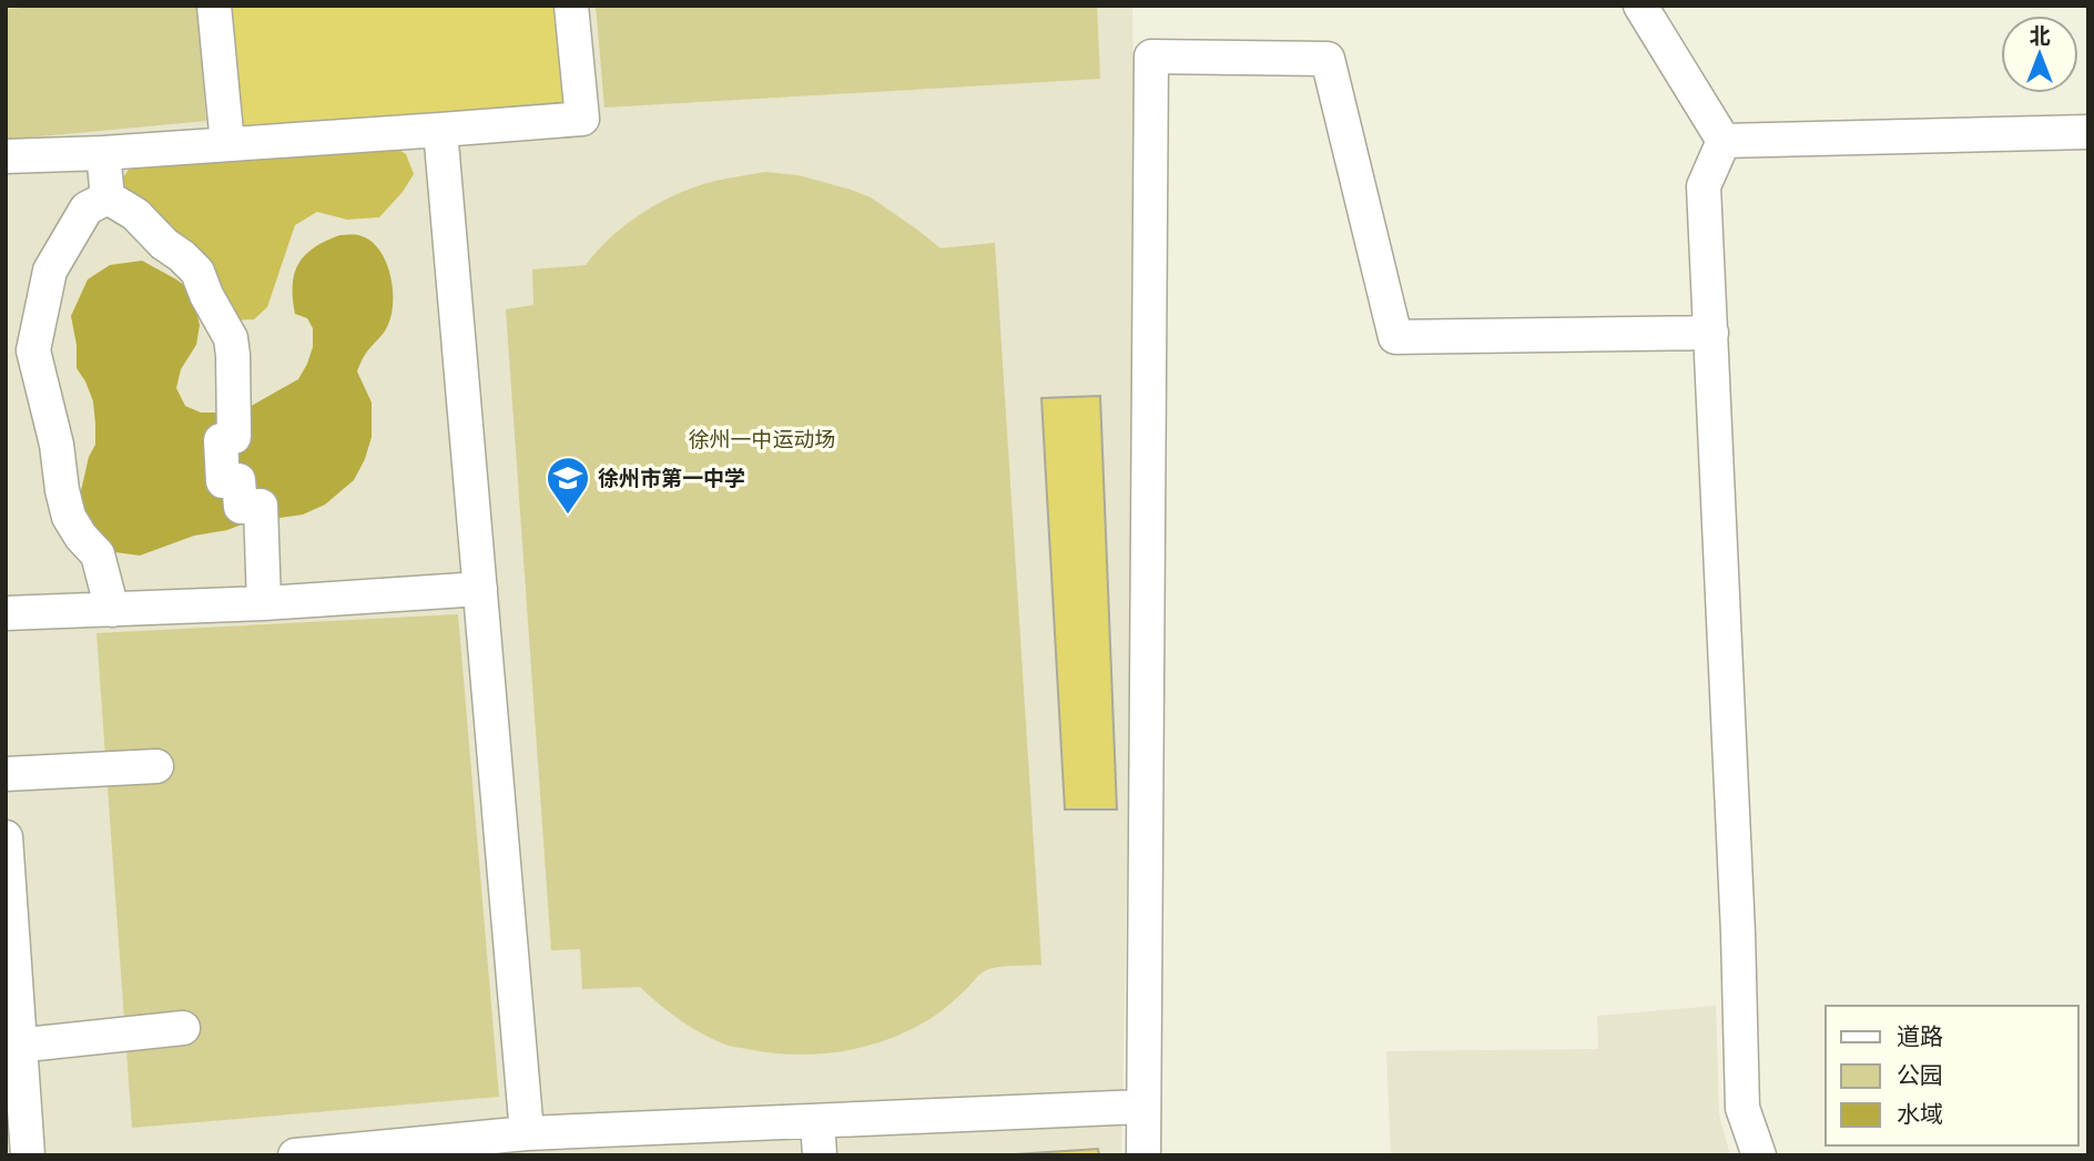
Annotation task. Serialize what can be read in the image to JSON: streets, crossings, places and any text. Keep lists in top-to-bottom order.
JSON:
{
  "parks": ["徐州一中运动场"],
  "places": {
    "school or university": ["徐州市第一中学"]
  },
  "legend": ["道路", "公园", "水域"],
  "north": "top"
}
